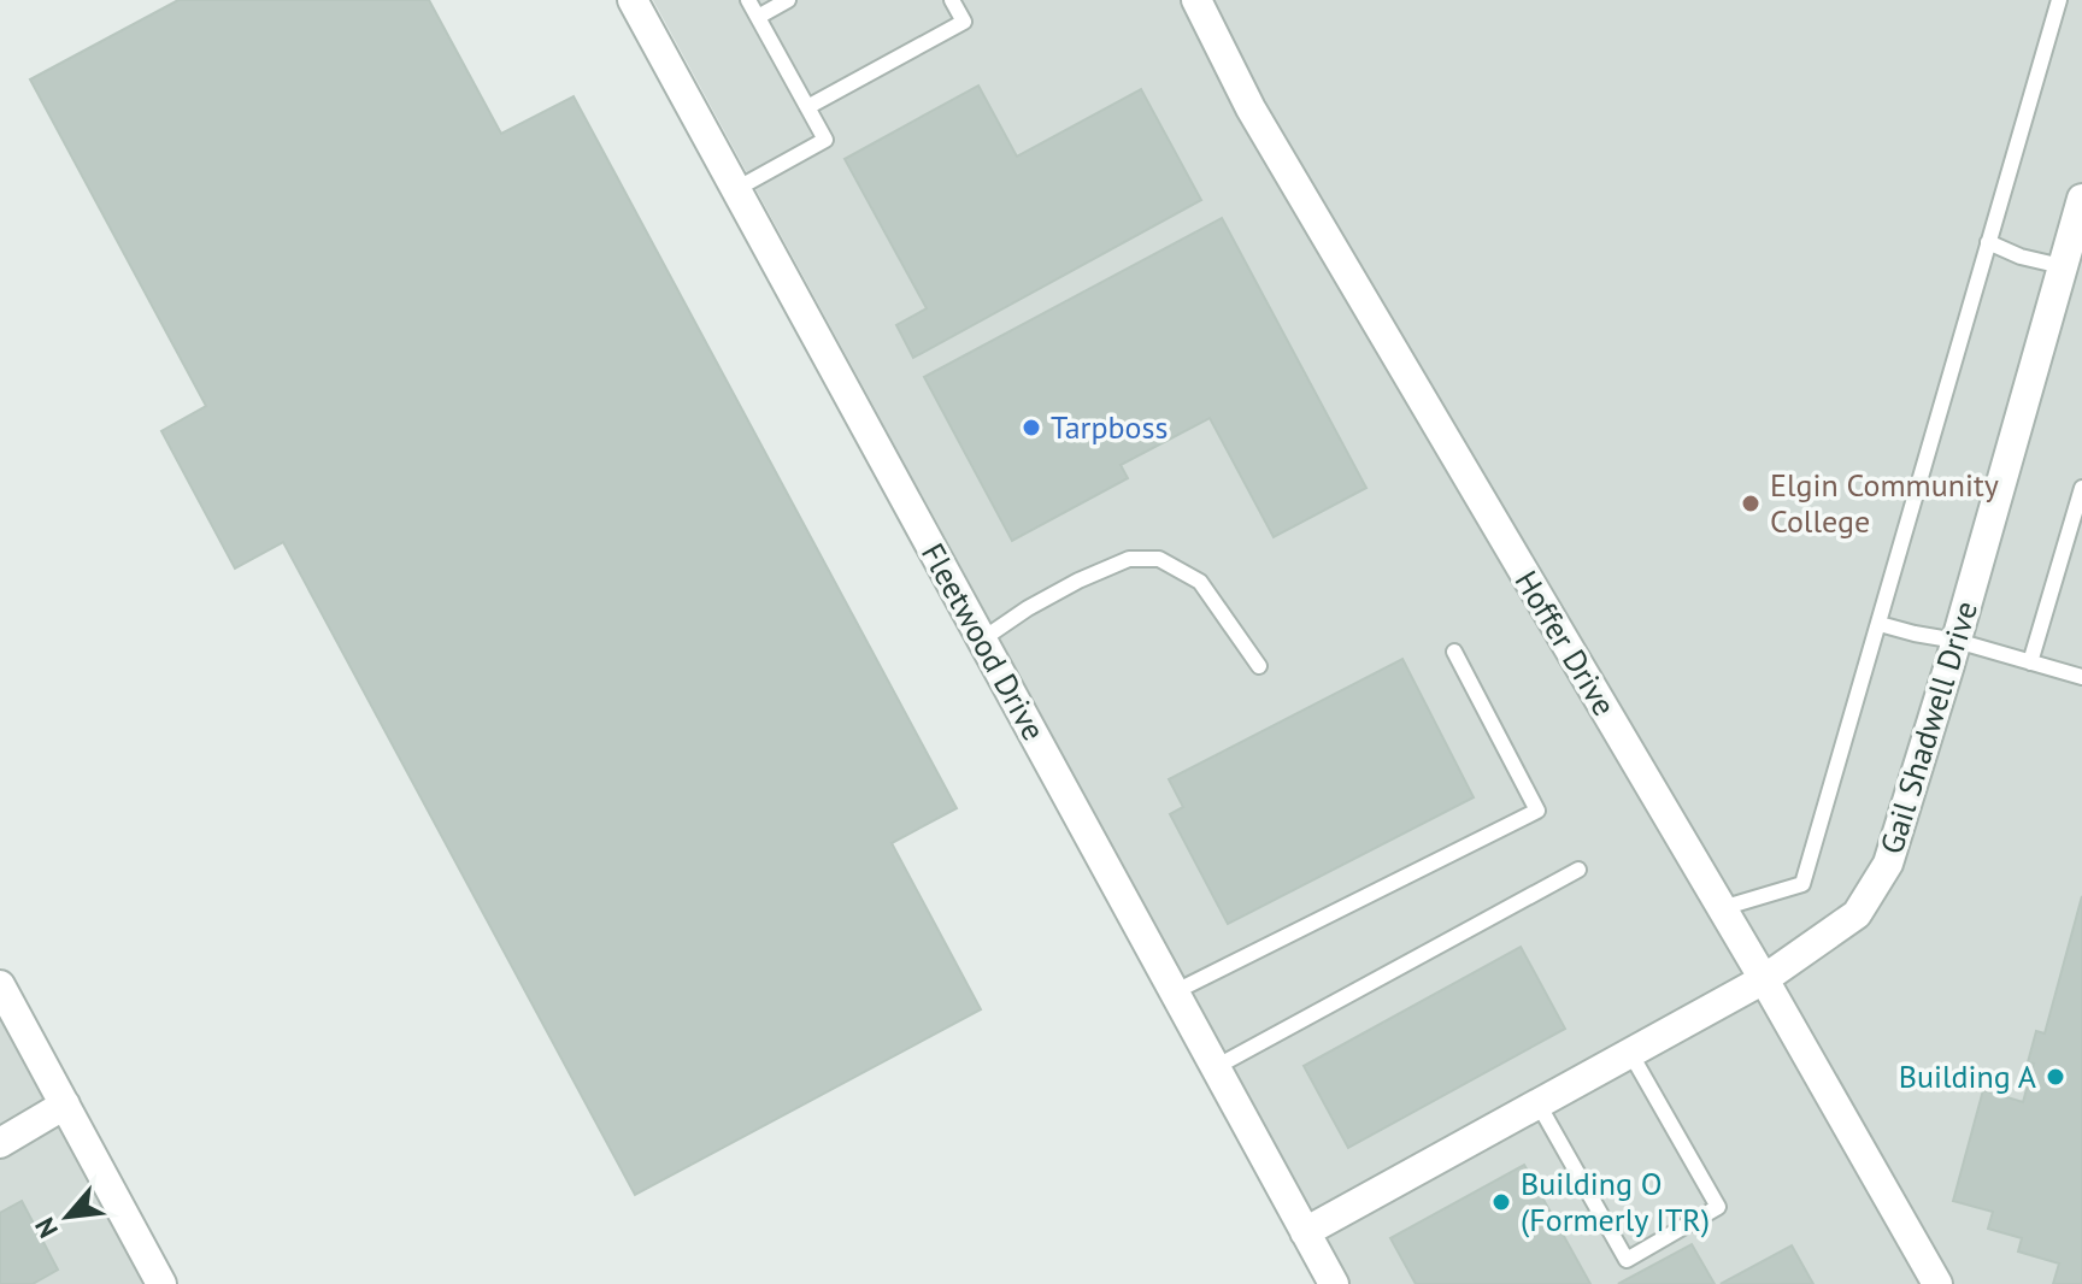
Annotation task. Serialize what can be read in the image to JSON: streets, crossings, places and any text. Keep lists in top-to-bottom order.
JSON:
{
  "streets": {
    "street": ["Fleetwood Drive", "Hoffer Drive", "Gail Shadwell Drive"]
  },
  "crossings": [
    ["Fleetwood Drive", "Gail Shadwell Drive"],
    ["Hoffer Drive", "Gail Shadwell Drive"]
  ],
  "places": [
    "Tarpboss",
    "Elgin Community College",
    "Building A",
    "Building O (Formerly ITR)"
  ],
  "north": "bottom left"
}
